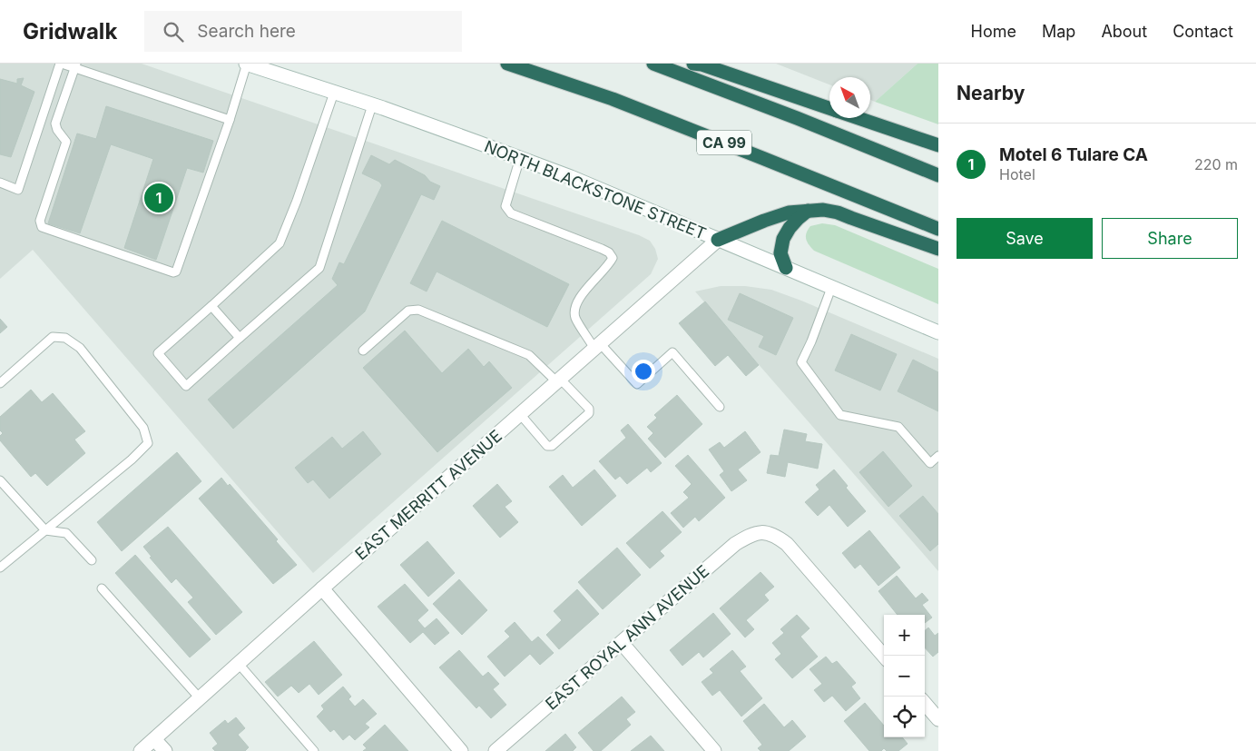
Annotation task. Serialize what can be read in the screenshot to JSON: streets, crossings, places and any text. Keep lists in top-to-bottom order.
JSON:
{
  "streets": {
    "highway": ["CA 99"],
    "street": ["NORTH BLACKSTONE STREET", "EAST MERRITT AVENUE", "EAST ROYAL ANN AVENUE"]
  },
  "crossings": [
    ["NORTH BLACKSTONE STREET", "EAST MERRITT AVENUE"]
  ],
  "north": "top left",
  "page": {
    "header": "Gridwalk",
    "search": "Search here",
    "nav": [
      "Home",
      "Map",
      "About",
      "Contact"
    ],
    "heading": "Nearby",
    "list": [
      {
        "mark": "1",
        "name": "Motel 6 Tulare CA",
        "note": "Hotel",
        "value": "220 m"
      }
    ],
    "pins": "1",
    "buttons": ["Save", "Share"],
    "map_buttons": ["+", "−"]
  }
}
